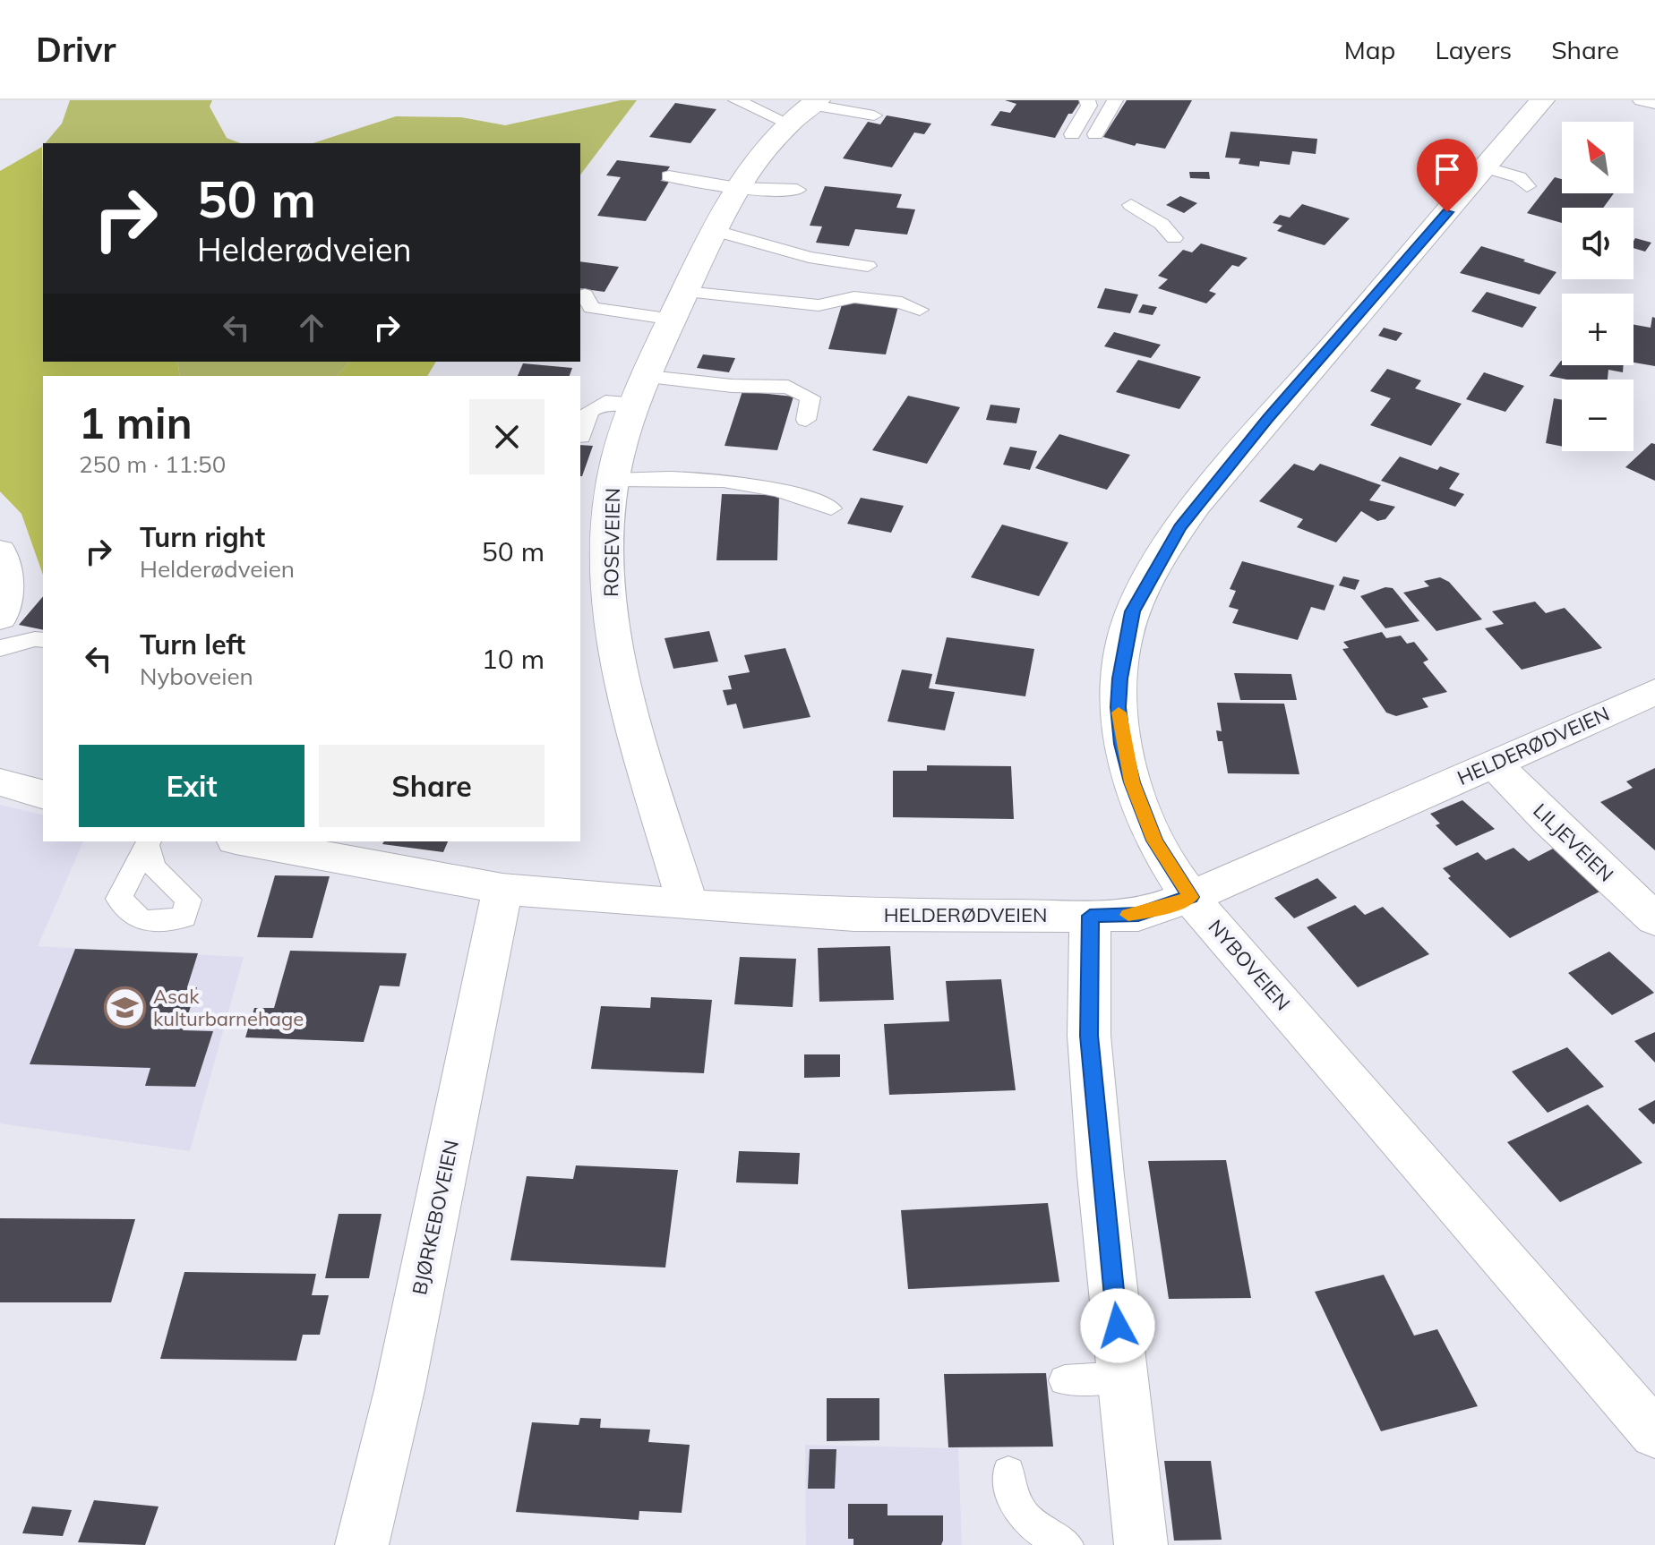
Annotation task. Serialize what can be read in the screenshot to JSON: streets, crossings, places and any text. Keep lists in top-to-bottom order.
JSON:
{
  "streets": {
    "street": [
      "ROSEVEIEN",
      "HELDERØDVEIEN",
      "LILJEVEIEN",
      "NYBOVEIEN",
      "BJØRKEBOVEIEN"
    ]
  },
  "crossings": [
    ["ROSEVEIEN", "HELDERØDVEIEN"],
    ["HELDERØDVEIEN", "LILJEVEIEN"],
    ["HELDERØDVEIEN", "NYBOVEIEN"],
    ["HELDERØDVEIEN", "BJØRKEBOVEIEN"]
  ],
  "places": {
    "school or university": ["Asak kulturbarnehage"]
  },
  "north": "top left",
  "page": {
    "header": "Drivr",
    "nav": ["Map", "Layers", "Share"],
    "map_buttons": ["+", "−"],
    "turn": ["50 m", "Helderødveien"],
    "heading": ["1 min", "250 m · 11:50"],
    "list": [
      {
        "name": "Turn right",
        "note": "Helderødveien",
        "value": "50 m"
      },
      {
        "name": "Turn left",
        "note": "Nyboveien",
        "value": "10 m"
      }
    ],
    "buttons": ["Exit", "Share"]
  }
}
